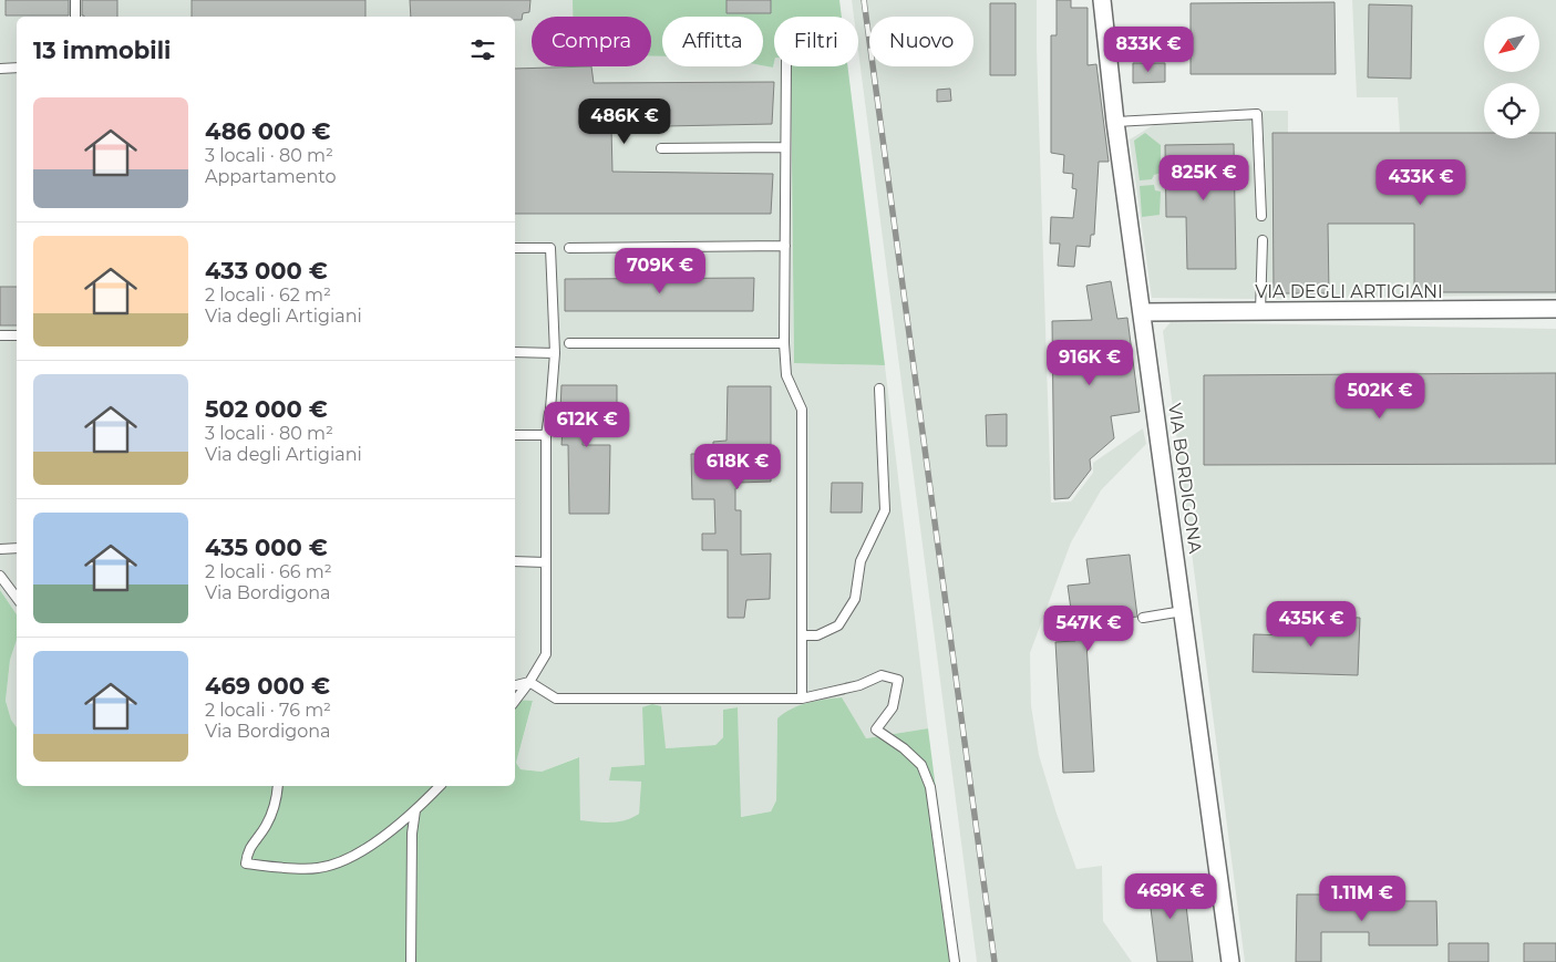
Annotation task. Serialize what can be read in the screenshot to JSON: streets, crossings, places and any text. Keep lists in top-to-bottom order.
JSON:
{
  "streets": {
    "street": ["VIA DEGLI ARTIGIANI", "VIA BORDIGONA"]
  },
  "crossings": [
    ["VIA DEGLI ARTIGIANI", "VIA BORDIGONA"]
  ],
  "north": "bottom left",
  "page": {
    "chip": [
      "Compra",
      "Affitta",
      "Filtri",
      "Nuovo"
    ],
    "heading": "13 immobili",
    "price": [
      "833K €",
      "486K €",
      "825K €",
      "433K €",
      "709K €",
      "916K €",
      "502K €",
      "612K €",
      "618K €",
      "435K €",
      "547K €",
      "469K €",
      "1.11M €"
    ],
    "list": [
      {
        "name": "486 000 €",
        "note": "3 locali · 80 m² · Appartamento"
      },
      {
        "name": "433 000 €",
        "note": "2 locali · 62 m² · Via degli Artigiani"
      },
      {
        "name": "502 000 €",
        "note": "3 locali · 80 m² · Via degli Artigiani"
      },
      {
        "name": "435 000 €",
        "note": "2 locali · 66 m² · Via Bordigona"
      },
      {
        "name": "469 000 €",
        "note": "2 locali · 76 m² · Via Bordigona"
      }
    ]
  }
}
